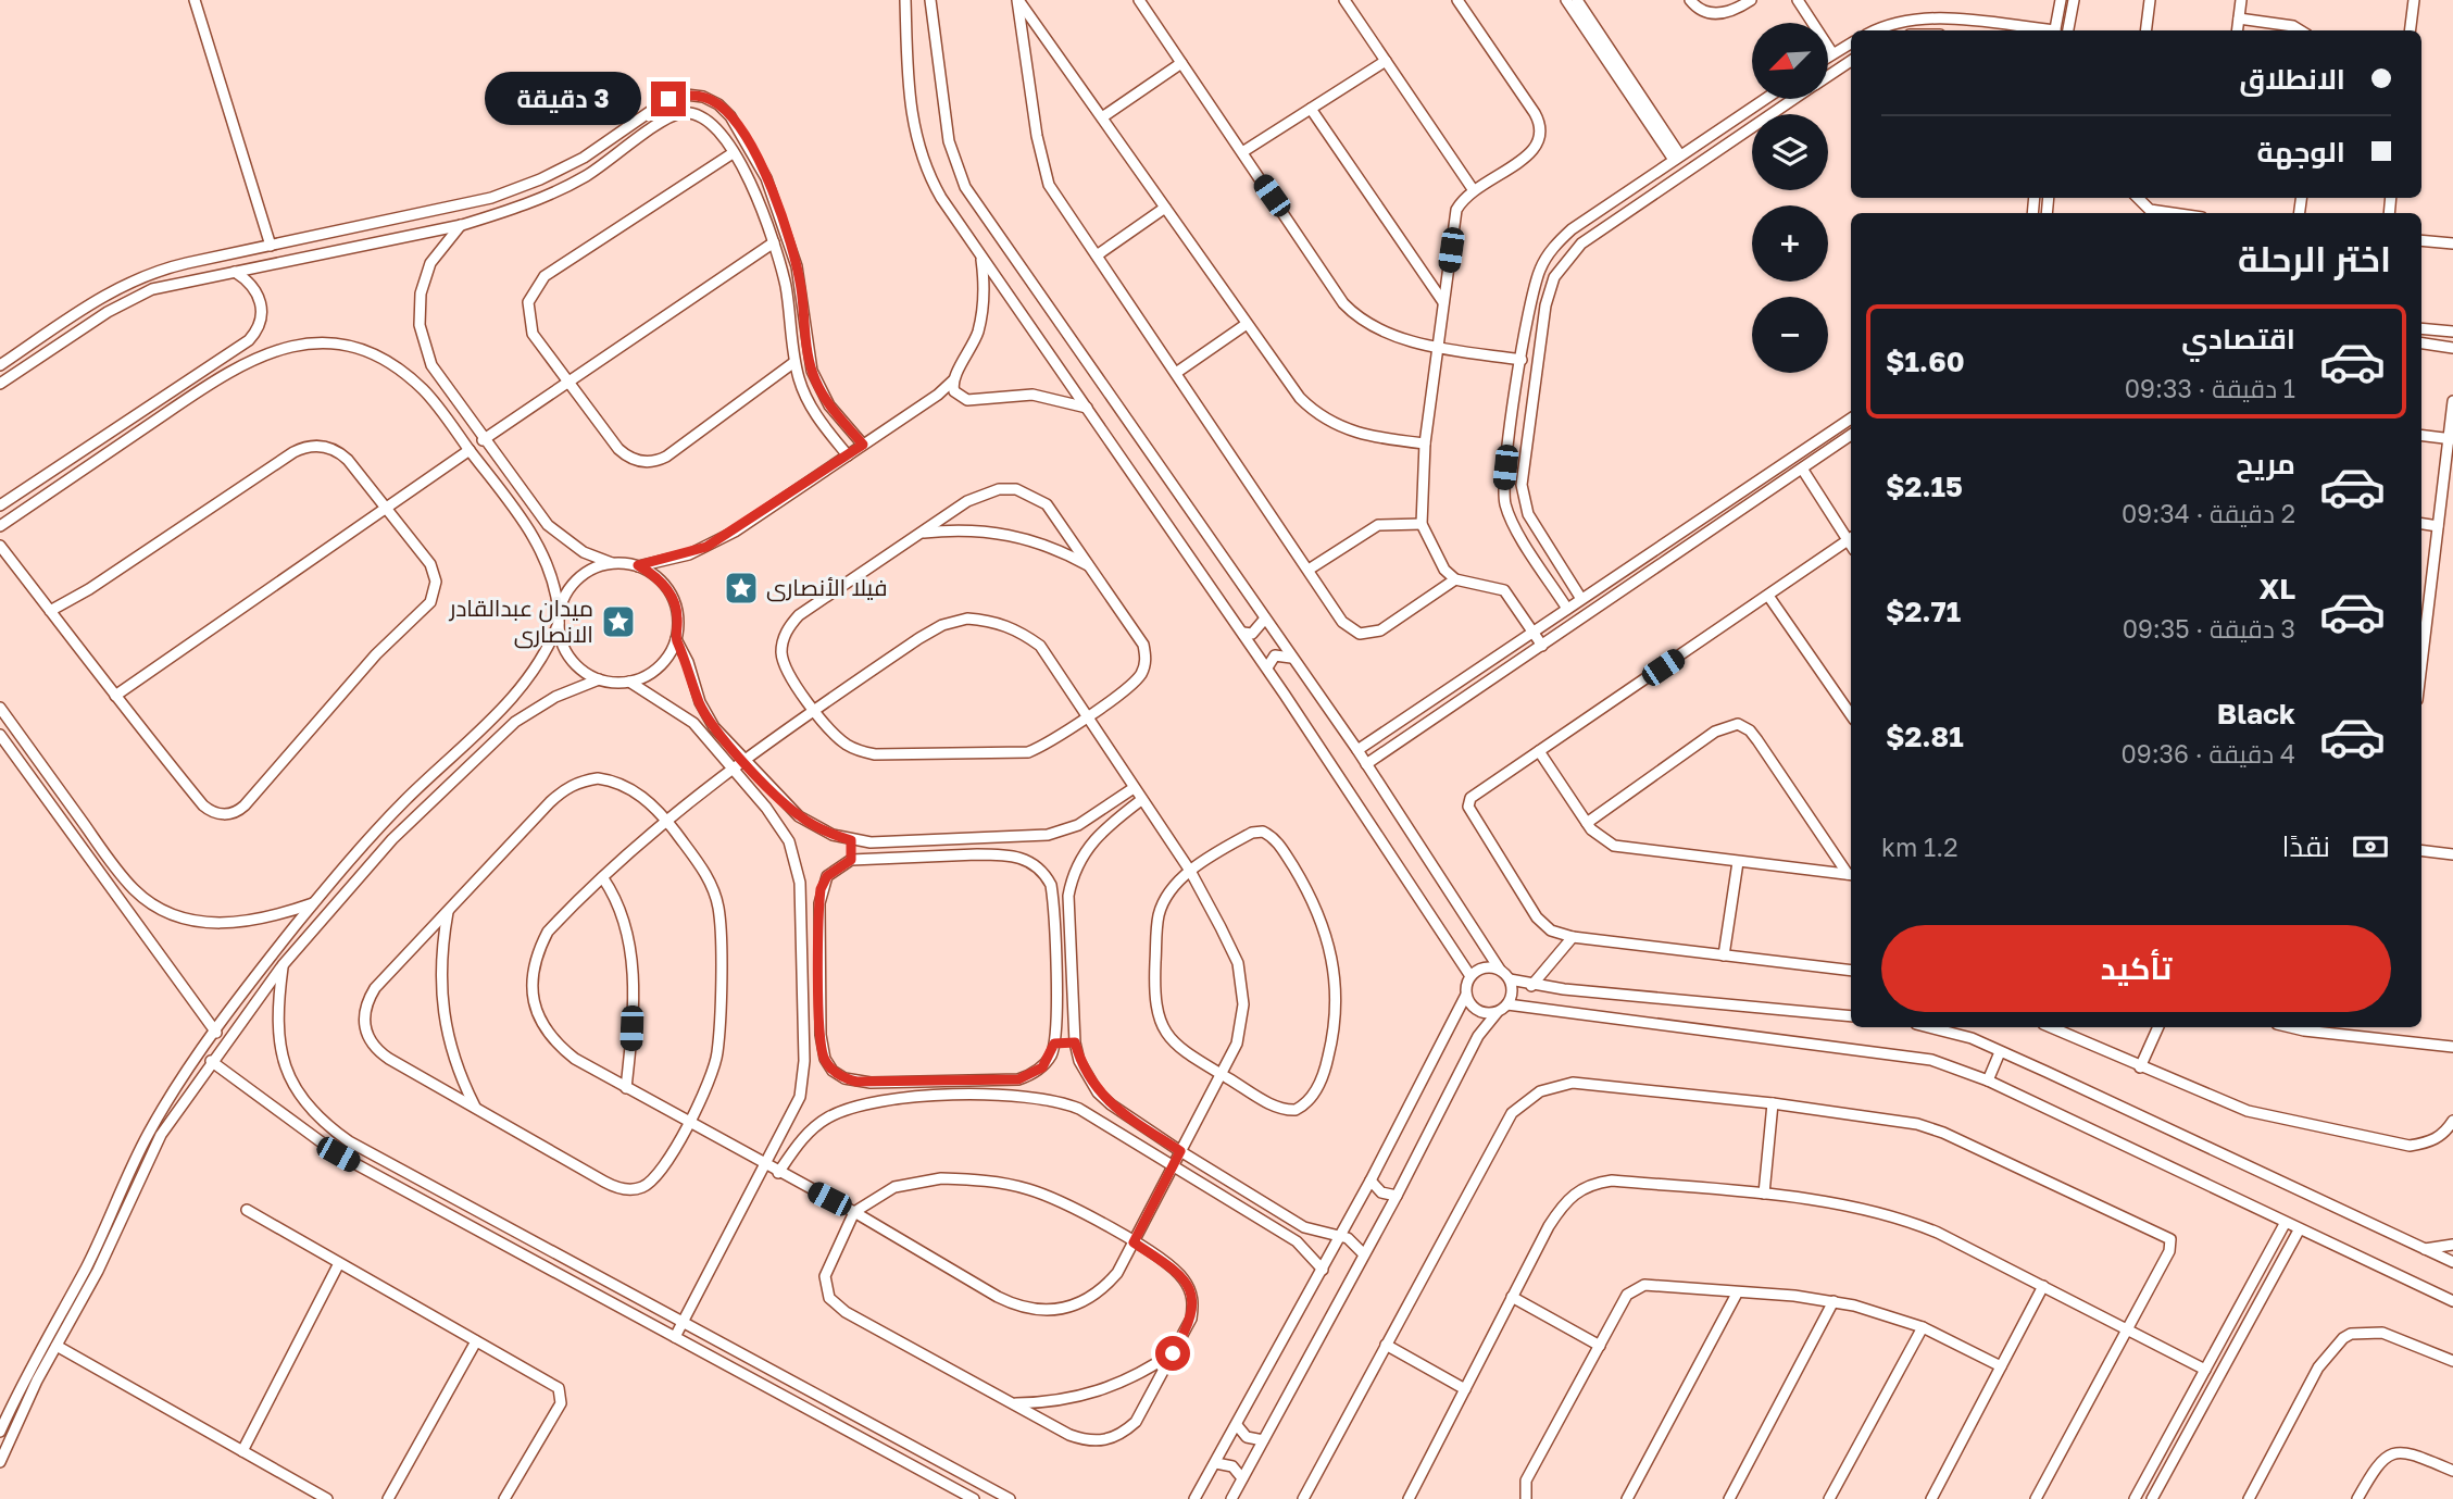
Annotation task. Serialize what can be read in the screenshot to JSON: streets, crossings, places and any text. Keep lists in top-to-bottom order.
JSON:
{
  "places": {
    "place": ["فيلا الأنصارى", "ميدان عبدالقادر الانصارى"]
  },
  "north": "bottom left",
  "page": {
    "map_buttons": ["+", "−"],
    "banner": ["الانطلاق", "الوجهة"],
    "bubble": "3 دقيقة",
    "heading": "اختر الرحلة",
    "list": [
      {
        "name": "اقتصادي",
        "note": "1 دقيقة · 09:33",
        "value": "$1.60"
      },
      {
        "name": "مريح",
        "note": "2 دقيقة · 09:34",
        "value": "$2.15"
      },
      {
        "name": "XL",
        "note": "3 دقيقة · 09:35",
        "value": "$2.71"
      },
      {
        "name": "Black",
        "note": "4 دقيقة · 09:36",
        "value": "$2.81"
      }
    ],
    "pay": ["نقدًا", "1.2 km"],
    "buttons": "تأكيد"
  }
}
